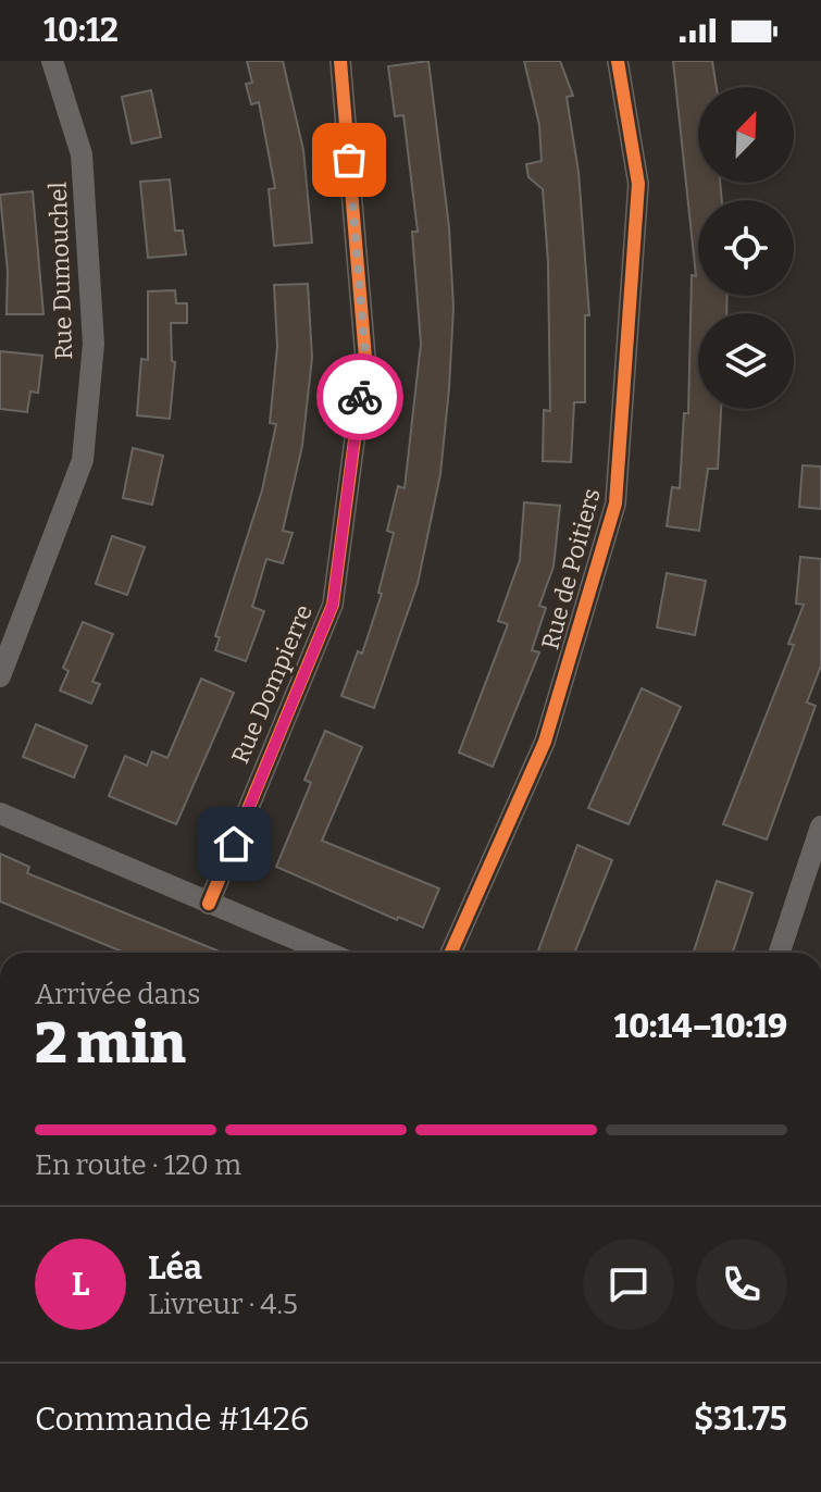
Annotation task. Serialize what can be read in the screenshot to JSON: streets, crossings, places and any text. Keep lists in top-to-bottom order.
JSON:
{
  "streets": {
    "street": ["Rue Dumouchel", "Rue de Poitiers", "Rue Dompierre"]
  },
  "north": "top right",
  "page": {
    "status": "10:12",
    "heading": ["2 min", "Arrivée dans", "10:14–10:19"],
    "panel": [
      "Léa",
      "Livreur · 4.5",
      "Commande #1426",
      "$31.75"
    ],
    "bar": "En route · 120 m",
    "round": "L"
  }
}
